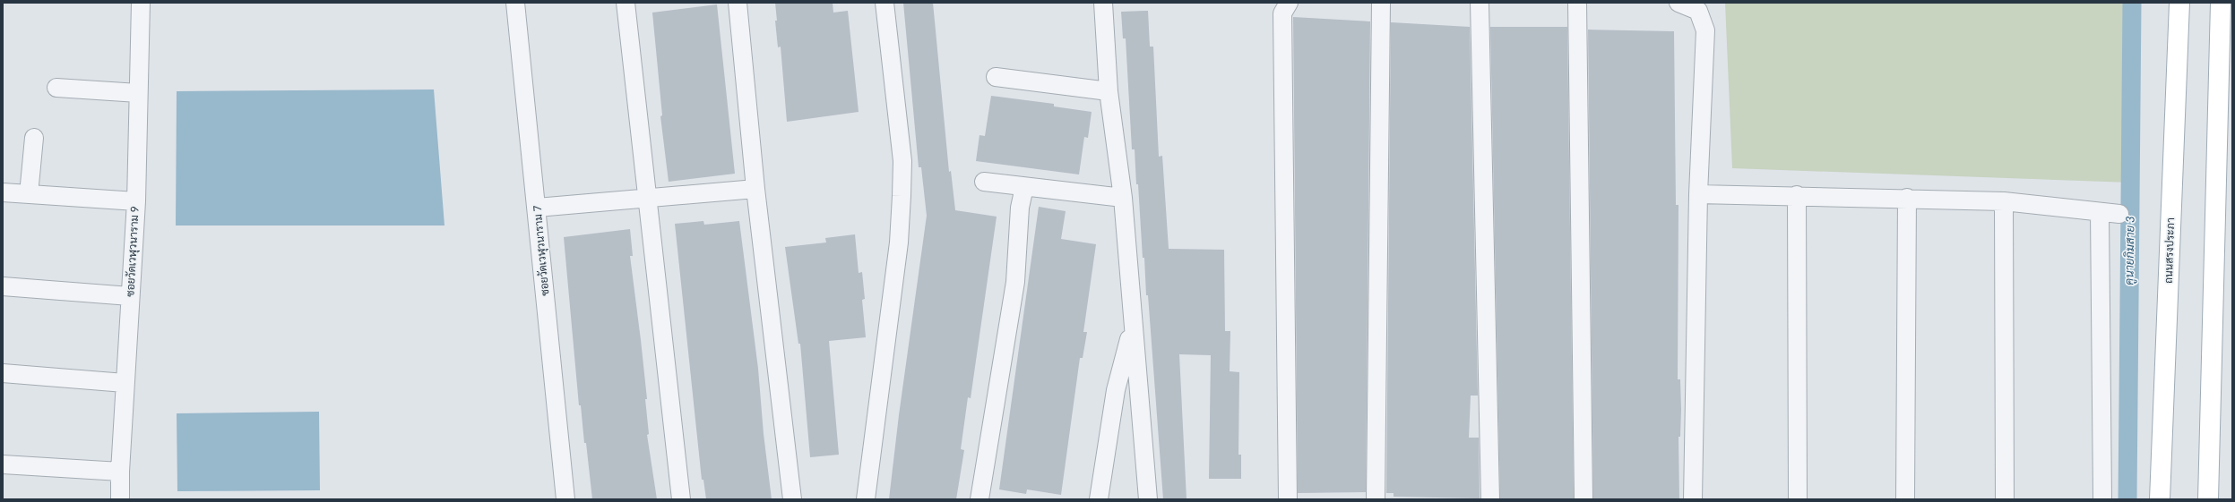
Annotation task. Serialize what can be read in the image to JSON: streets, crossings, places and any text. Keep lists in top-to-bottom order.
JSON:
{
  "streets": {
    "main road": ["ถนนสรงประภา"],
    "street": ["ซอยวัดเวฬุวนาราม 7", "ซอยวัดเวฬุวนาราม 9"]
  },
  "water": ["คูนายกิมสาย 3"]
}
